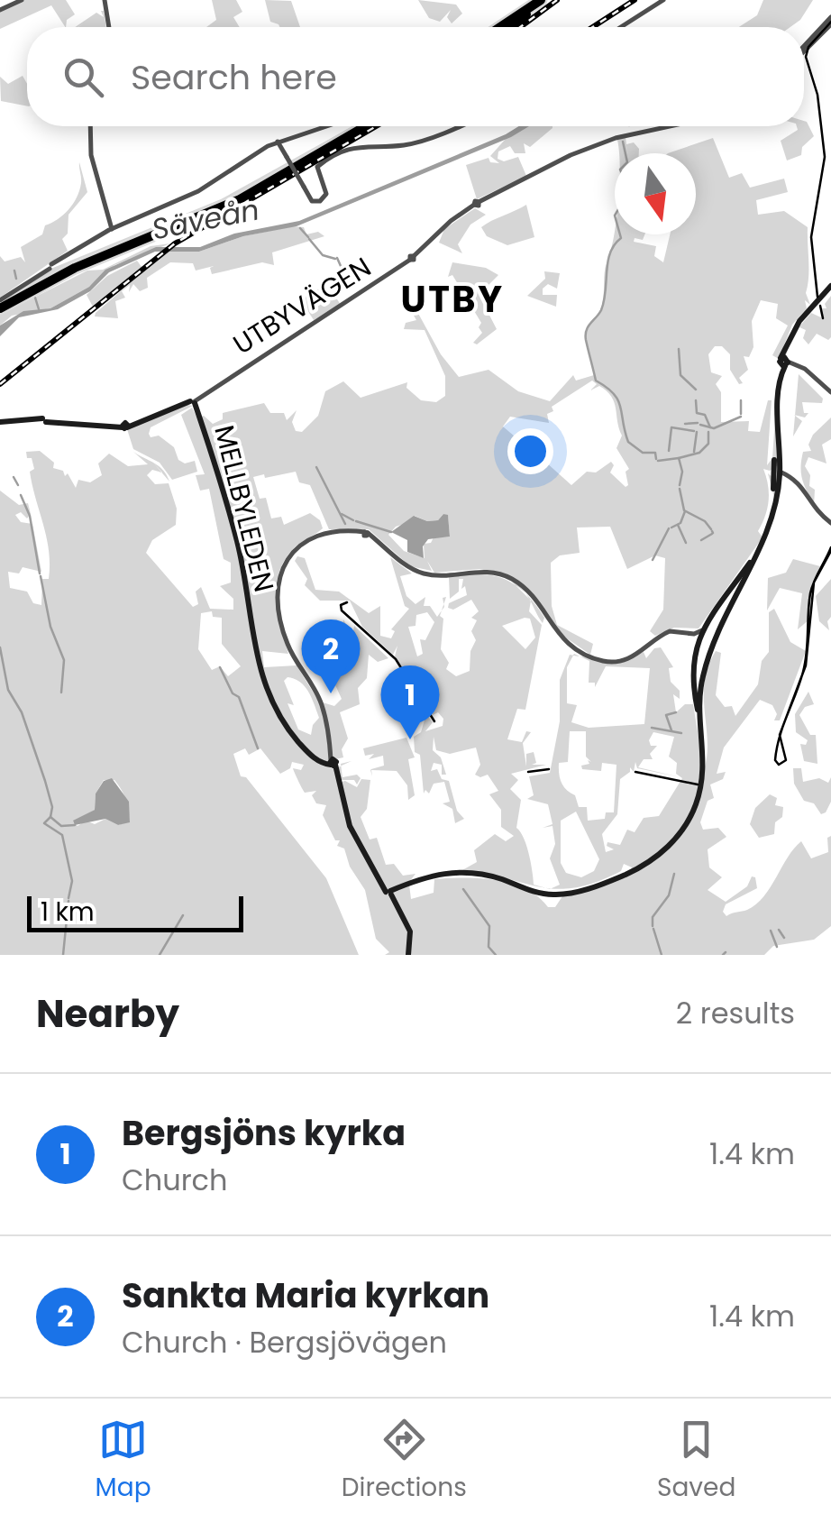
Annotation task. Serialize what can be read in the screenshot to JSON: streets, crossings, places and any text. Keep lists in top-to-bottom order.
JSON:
{
  "streets": {
    "main road": ["UTBYVÄGEN", "MELLBYLEDEN"]
  },
  "crossings": [
    ["UTBYVÄGEN", "MELLBYLEDEN"]
  ],
  "districts": ["UTBY"],
  "water": ["Säveån"],
  "scale_bar": "1 km",
  "north": "bottom",
  "page": {
    "search": "Search here",
    "pins": ["2", "1"],
    "scale": "1 km",
    "heading": ["Nearby", "2 results"],
    "list": [
      {
        "mark": "1",
        "name": "Bergsjöns kyrka",
        "note": "Church",
        "value": "1.4 km"
      },
      {
        "mark": "2",
        "name": "Sankta Maria kyrkan",
        "note": "Church · Bergsjövägen",
        "value": "1.4 km"
      }
    ],
    "nav": ["Map", "Directions", "Saved"]
  }
}
